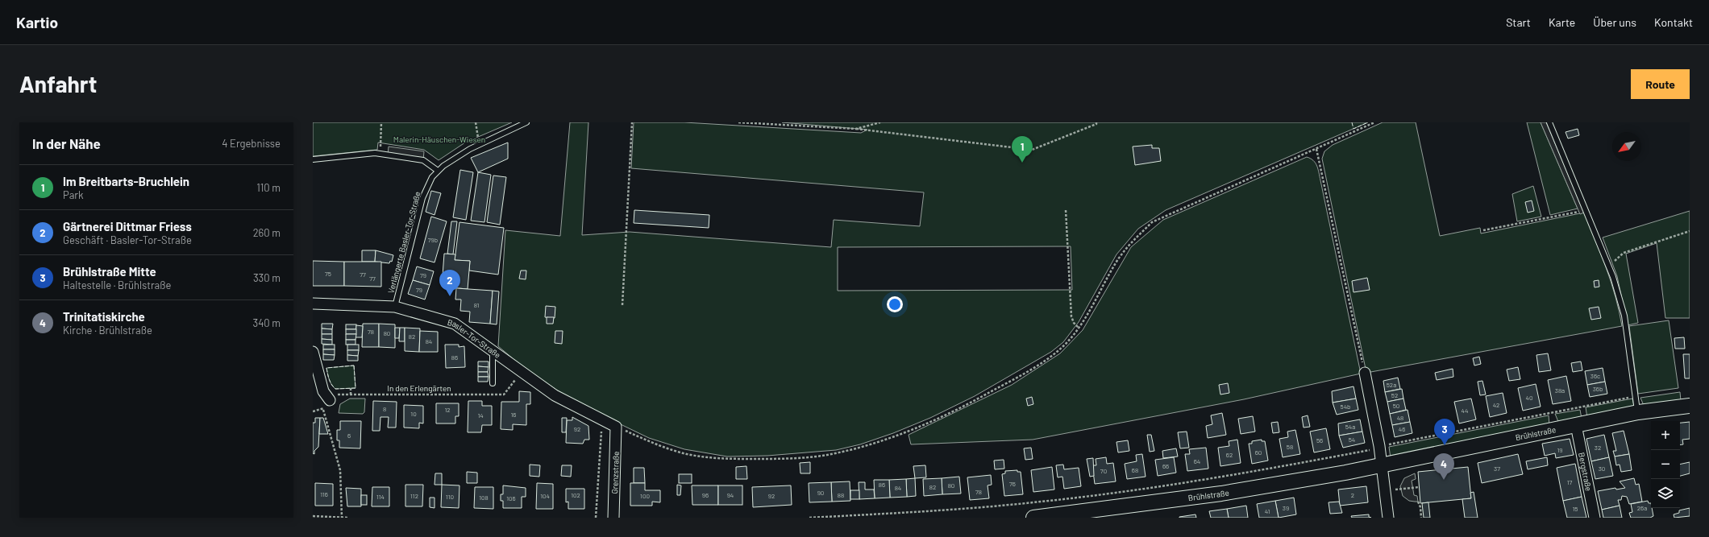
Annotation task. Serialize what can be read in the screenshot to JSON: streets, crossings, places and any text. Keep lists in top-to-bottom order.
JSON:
{
  "streets": {
    "street": [
      "Basler-Tor-Straße",
      "Brühlstraße",
      "Bergstraße",
      "Grenzstraße"
    ],
    "lane": ["Verlängerte Basler-Tor-Straße"],
    "path": ["In den Erlengärten"]
  },
  "crossings": [
    ["Verlängerte Basler-Tor-Straße", "Basler-Tor-Straße"],
    ["Basler-Tor-Straße", "In den Erlengärten"],
    ["Basler-Tor-Straße", "Grenzstraße"],
    ["Brühlstraße", "Bergstraße"]
  ],
  "parks": ["Malerin-Häuschen-Wiesen"],
  "house_numbers": [
    "79b",
    "75",
    "77",
    "79",
    "77",
    "79",
    "81",
    "78",
    "80",
    "82",
    "84",
    "86",
    "36c",
    "52a",
    "36b",
    "38a",
    "52",
    "40",
    "42",
    "50",
    "54b",
    "8",
    "12",
    "44",
    "10",
    "16",
    "14",
    "48",
    "54a",
    "92",
    "46",
    "6",
    "54",
    "56",
    "58",
    "32",
    "19",
    "60",
    "62",
    "64",
    "66",
    "37",
    "30",
    "68",
    "70",
    "17",
    "76",
    "86",
    "80",
    "82",
    "84",
    "78",
    "90",
    "116",
    "102",
    "96",
    "94",
    "88",
    "2",
    "112",
    "104",
    "100",
    "92",
    "114",
    "110",
    "108",
    "106",
    "39",
    "26a",
    "15",
    "41"
  ],
  "north": "bottom left",
  "page": {
    "header": "Kartio",
    "nav": [
      "Start",
      "Karte",
      "Über uns",
      "Kontakt"
    ],
    "buttons": "Route",
    "title": "Anfahrt",
    "heading": ["In der Nähe", "4 Ergebnisse"],
    "pins": [
      "1",
      "2",
      "3",
      "4"
    ],
    "list": [
      {
        "mark": "1",
        "name": "Im Breitbarts-Bruchlein",
        "note": "Park",
        "value": "110 m"
      },
      {
        "mark": "2",
        "name": "Gärtnerei Dittmar Friess",
        "note": "Geschäft · Basler-Tor-Straße",
        "value": "260 m"
      },
      {
        "mark": "3",
        "name": "Brühlstraße Mitte",
        "note": "Haltestelle · Brühlstraße",
        "value": "330 m"
      },
      {
        "mark": "4",
        "name": "Trinitatiskirche",
        "note": "Kirche · Brühlstraße",
        "value": "340 m"
      }
    ],
    "map_buttons": ["+", "−"]
  }
}
